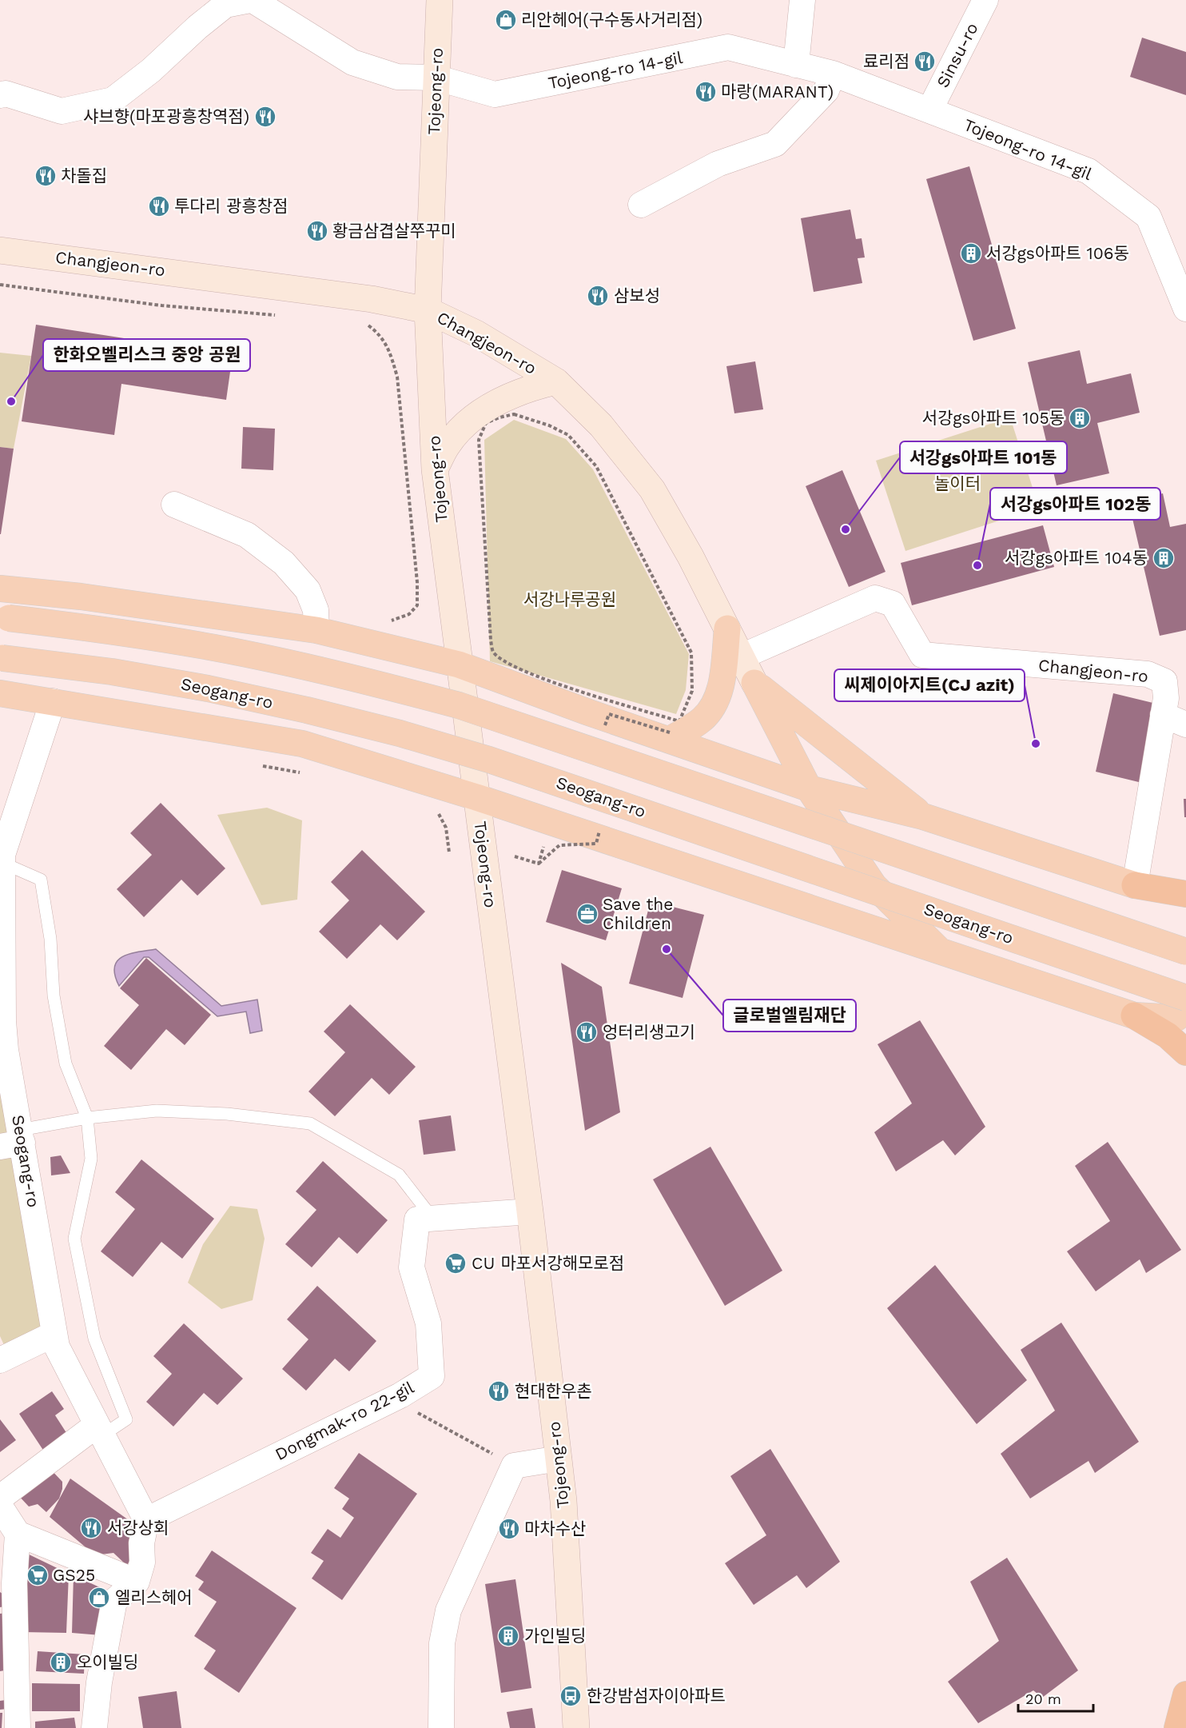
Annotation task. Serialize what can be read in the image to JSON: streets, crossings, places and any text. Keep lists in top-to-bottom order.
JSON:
{
  "streets": {
    "main road": ["Tojeong-ro", "Changjeon-ro", "Seogang-ro"],
    "street": ["Sinsu-ro", "Tojeong-ro 14-gil", "Dongmak-ro 22-gil"]
  },
  "crossings": [
    ["Sinsu-ro", "Tojeong-ro 14-gil"],
    ["Tojeong-ro 14-gil", "Tojeong-ro"],
    ["Tojeong-ro", "Changjeon-ro"],
    ["Tojeong-ro", "Dongmak-ro 22-gil"],
    ["Seogang-ro", "Dongmak-ro 22-gil"]
  ],
  "parks": ["놀이터", "서강나루공원"],
  "places": {
    "shop": ["리안헤어(구수동사거리점)", "엘리스헤어"],
    "restaurant": [
      "료리점",
      "마랑(MARANT)",
      "샤브향(마포광흥창역점)",
      "차돌집",
      "투다리 광흥창점",
      "황금삼겹살쭈꾸미",
      "삼보성",
      "엉터리생고기",
      "현대한우촌",
      "서강상회",
      "마차수산"
    ],
    "building": [
      "서강gs아파트 106동",
      "서강gs아파트 105동",
      "서강gs아파트 104동",
      "가인빌딩",
      "오이빌딩"
    ],
    "other": [
      "한화오벨리스크 중앙 공원",
      "서강gs아파트 101동",
      "서강gs아파트 102동",
      "씨제이아지트(CJ azit)",
      "글로벌엘림재단"
    ],
    "office": ["Save the Children"],
    "supermarket": ["CU 마포서강해모로점", "GS25"],
    "bus stop": ["한강밤섬자이아파트"]
  },
  "scale_bar": "20 m"
}
